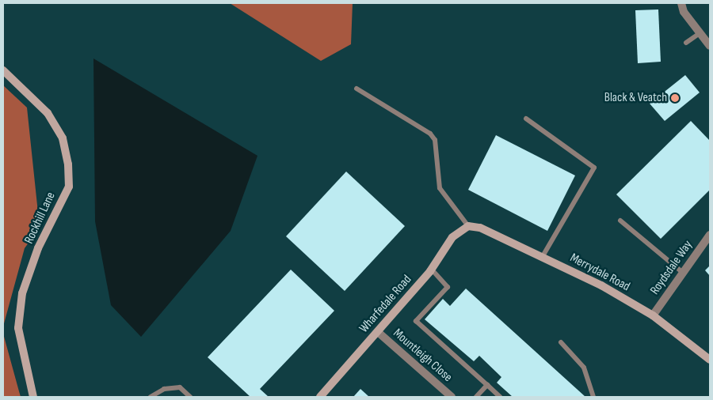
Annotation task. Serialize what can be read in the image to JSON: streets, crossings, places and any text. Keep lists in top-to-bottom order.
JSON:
{
  "streets": {
    "street": [
      "Rockhill Lane",
      "Roydsdale Way",
      "Merrydale Road",
      "Wharfedale Road",
      "Mountleigh Close"
    ]
  },
  "crossings": [
    ["Roydsdale Way", "Merrydale Road"],
    ["Merrydale Road", "Wharfedale Road"],
    ["Wharfedale Road", "Mountleigh Close"]
  ],
  "places": ["Black & Veatch"]
}
